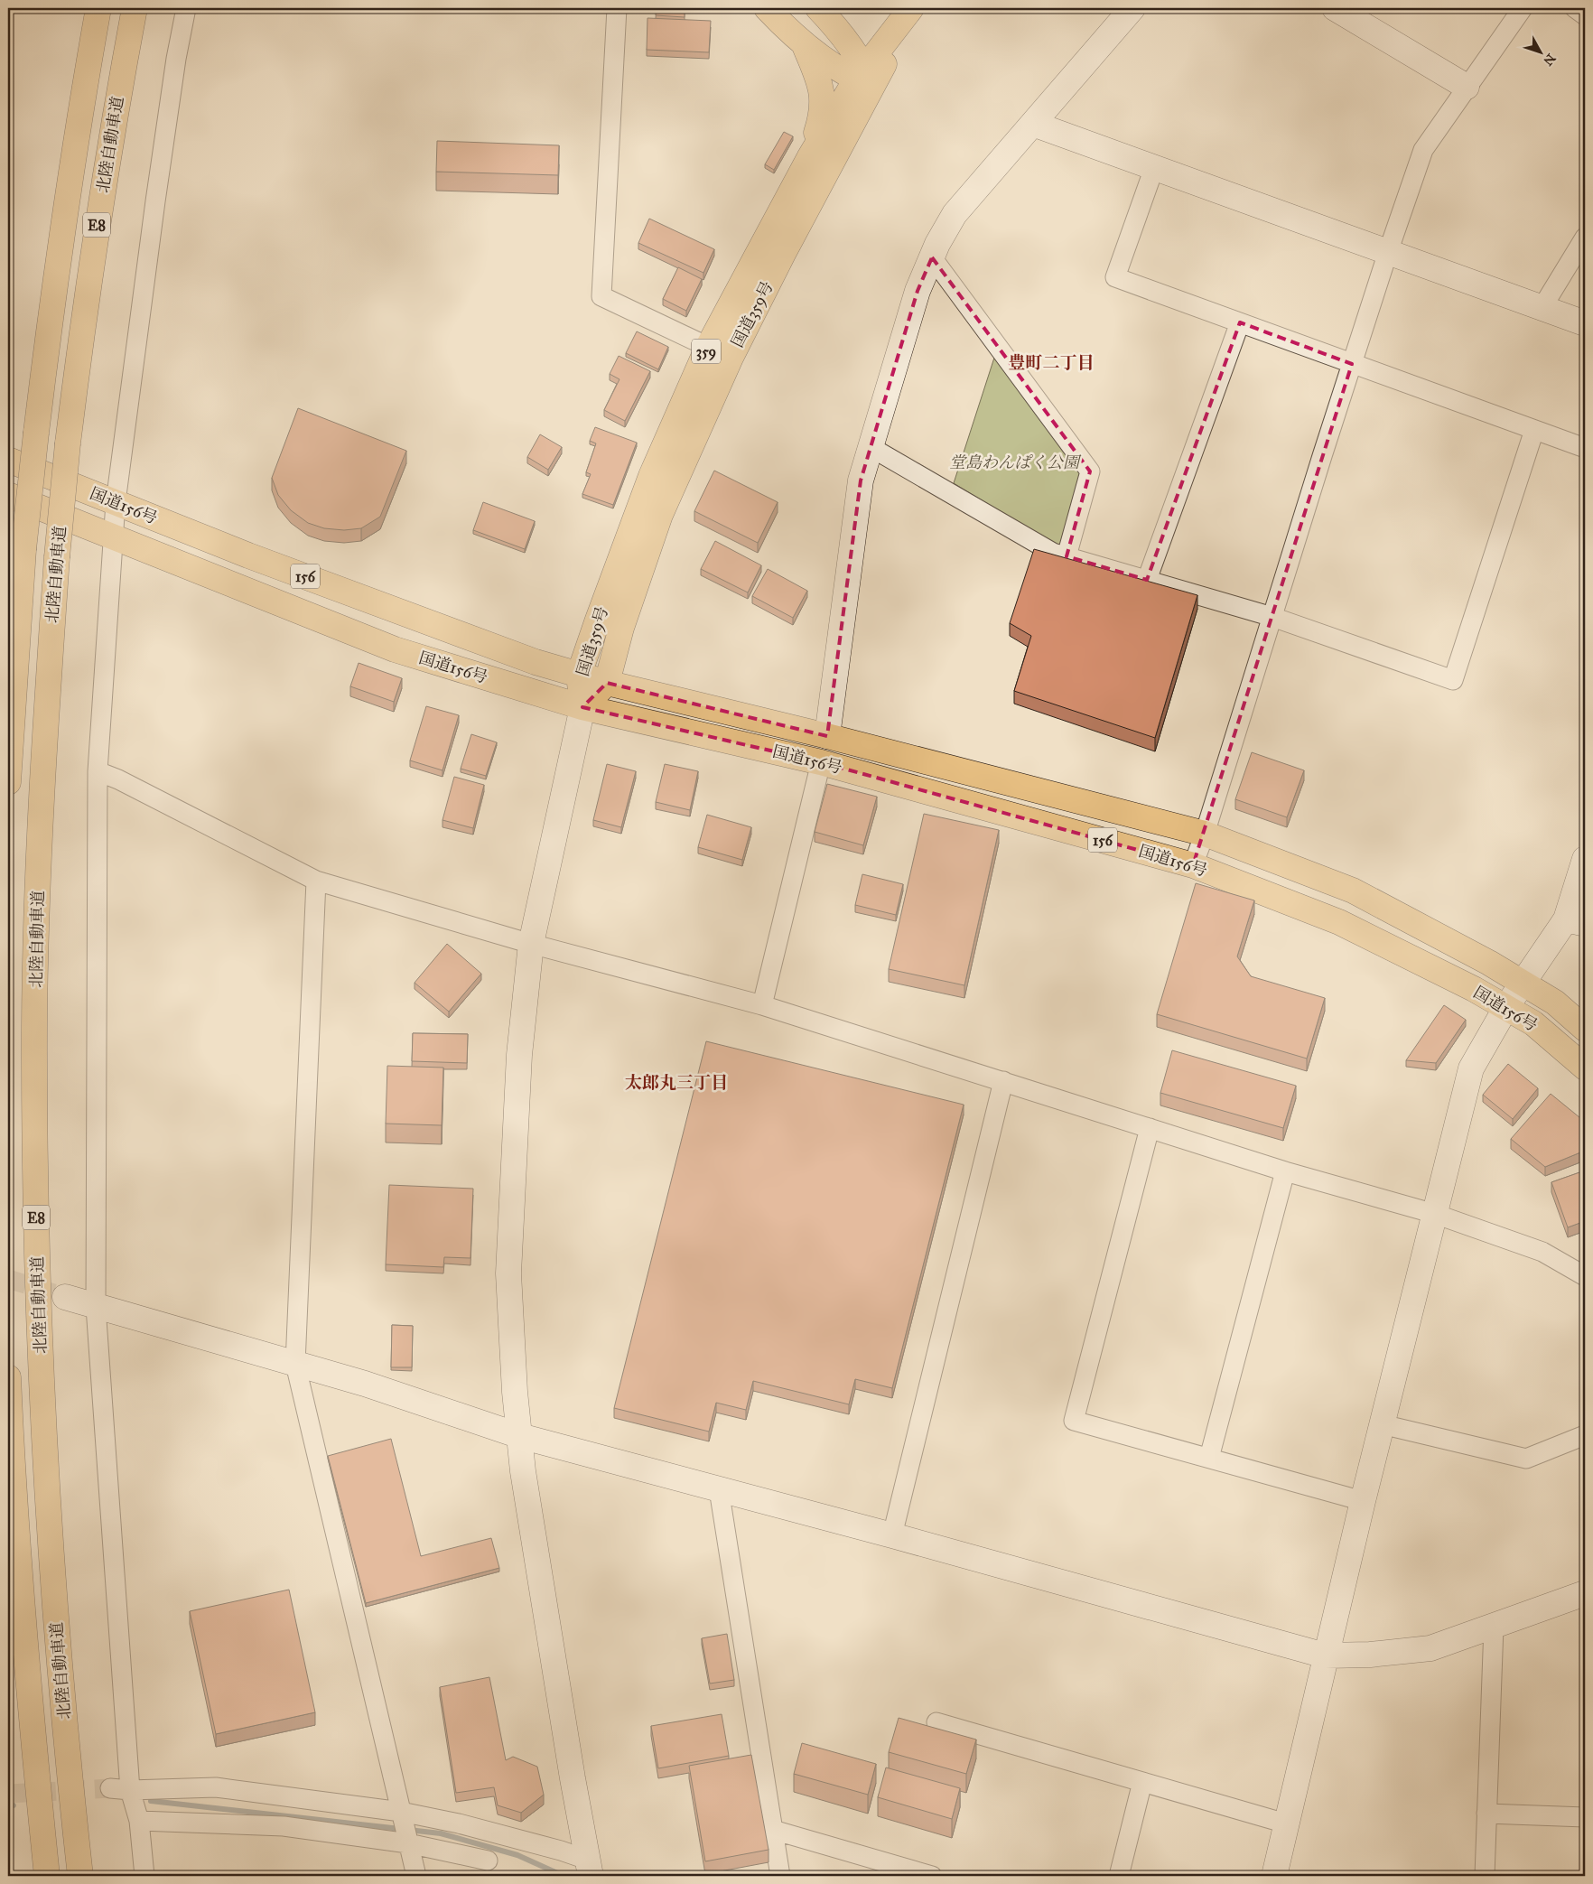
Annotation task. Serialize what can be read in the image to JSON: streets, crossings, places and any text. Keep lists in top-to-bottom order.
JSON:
{
  "streets": {
    "highway": [
      "北陸自動車道",
      "E8",
      "国道359号",
      "359",
      "国道156号",
      "156"
    ]
  },
  "crossings": [
    ["国道359号", "国道156号"]
  ],
  "districts": ["豊町二丁目", "太郎丸三丁目"],
  "parks": ["堂島わんぱく公園"],
  "north": "bottom right"
}
